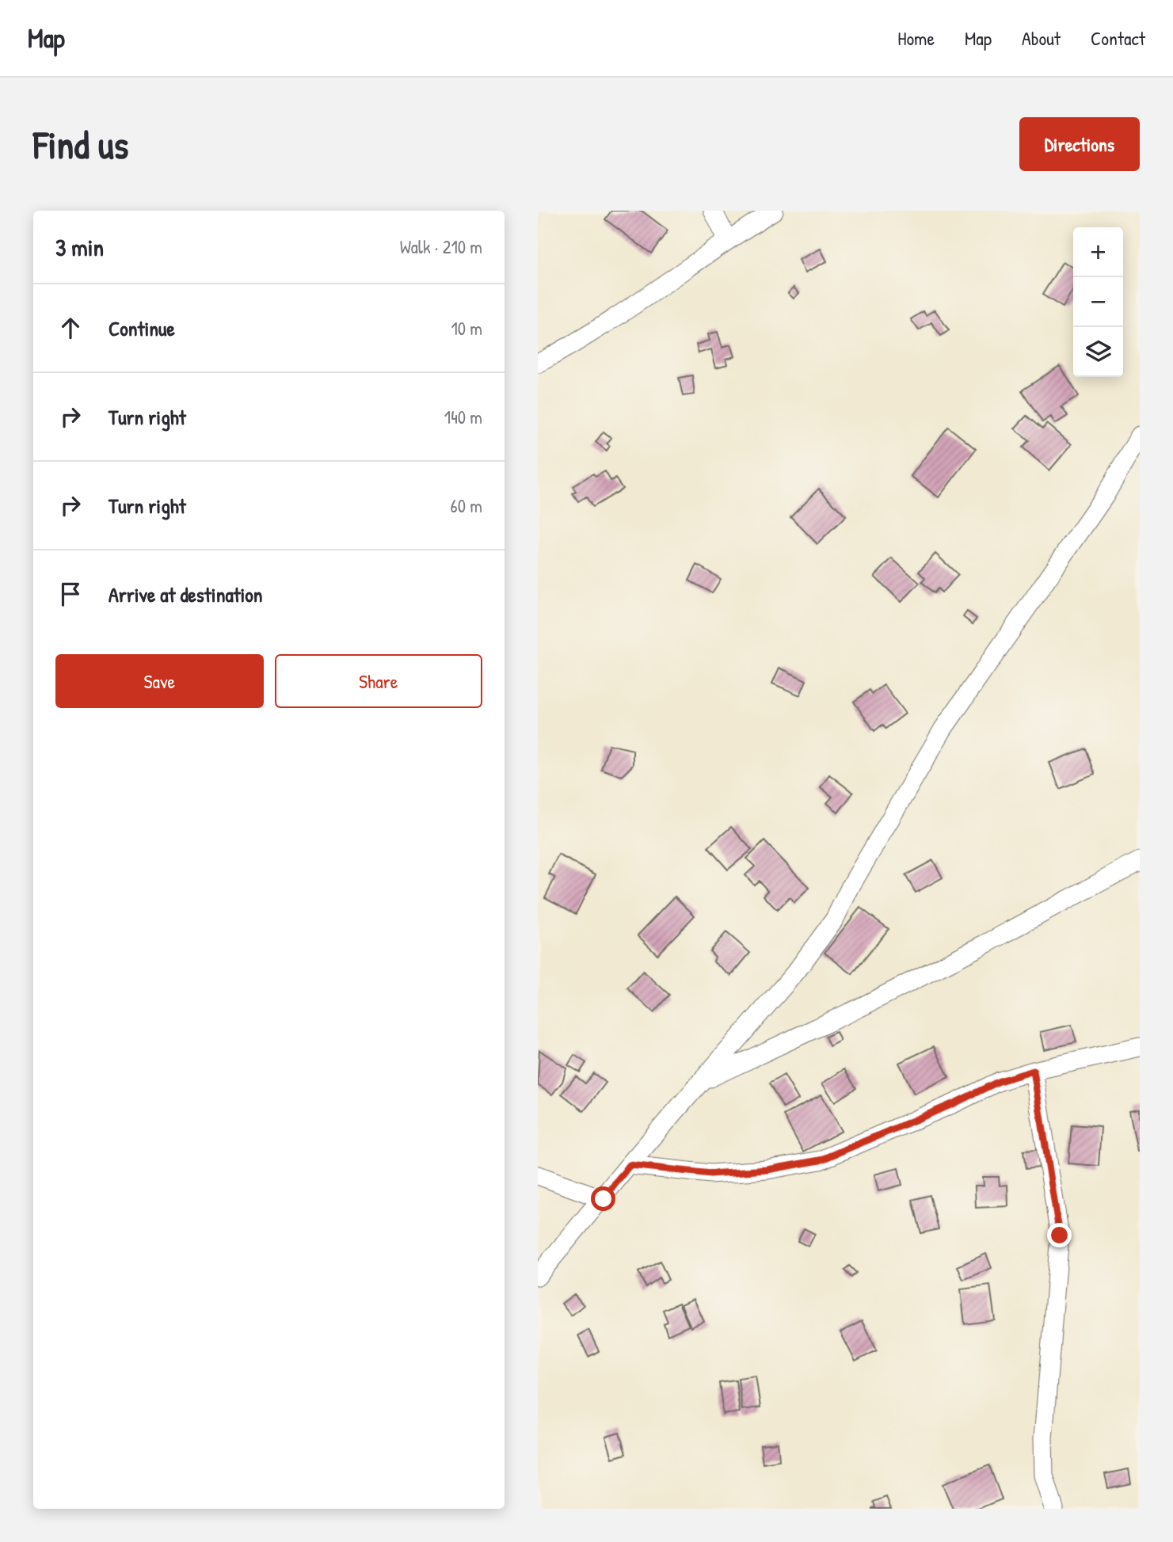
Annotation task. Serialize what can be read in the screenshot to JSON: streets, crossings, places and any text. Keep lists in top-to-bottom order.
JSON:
{
  "page": {
    "header": "Map",
    "nav": [
      "Home",
      "Map",
      "About",
      "Contact"
    ],
    "buttons": [
      "Directions",
      ["Save", "Share"]
    ],
    "title": "Find us",
    "heading": ["3 min", "Walk · 210 m"],
    "map_buttons": ["+", "−"],
    "list": [
      ["Continue", "10 m"],
      ["Turn right", "140 m"],
      ["Turn right", "60 m"],
      "Arrive at destination"
    ]
  }
}
